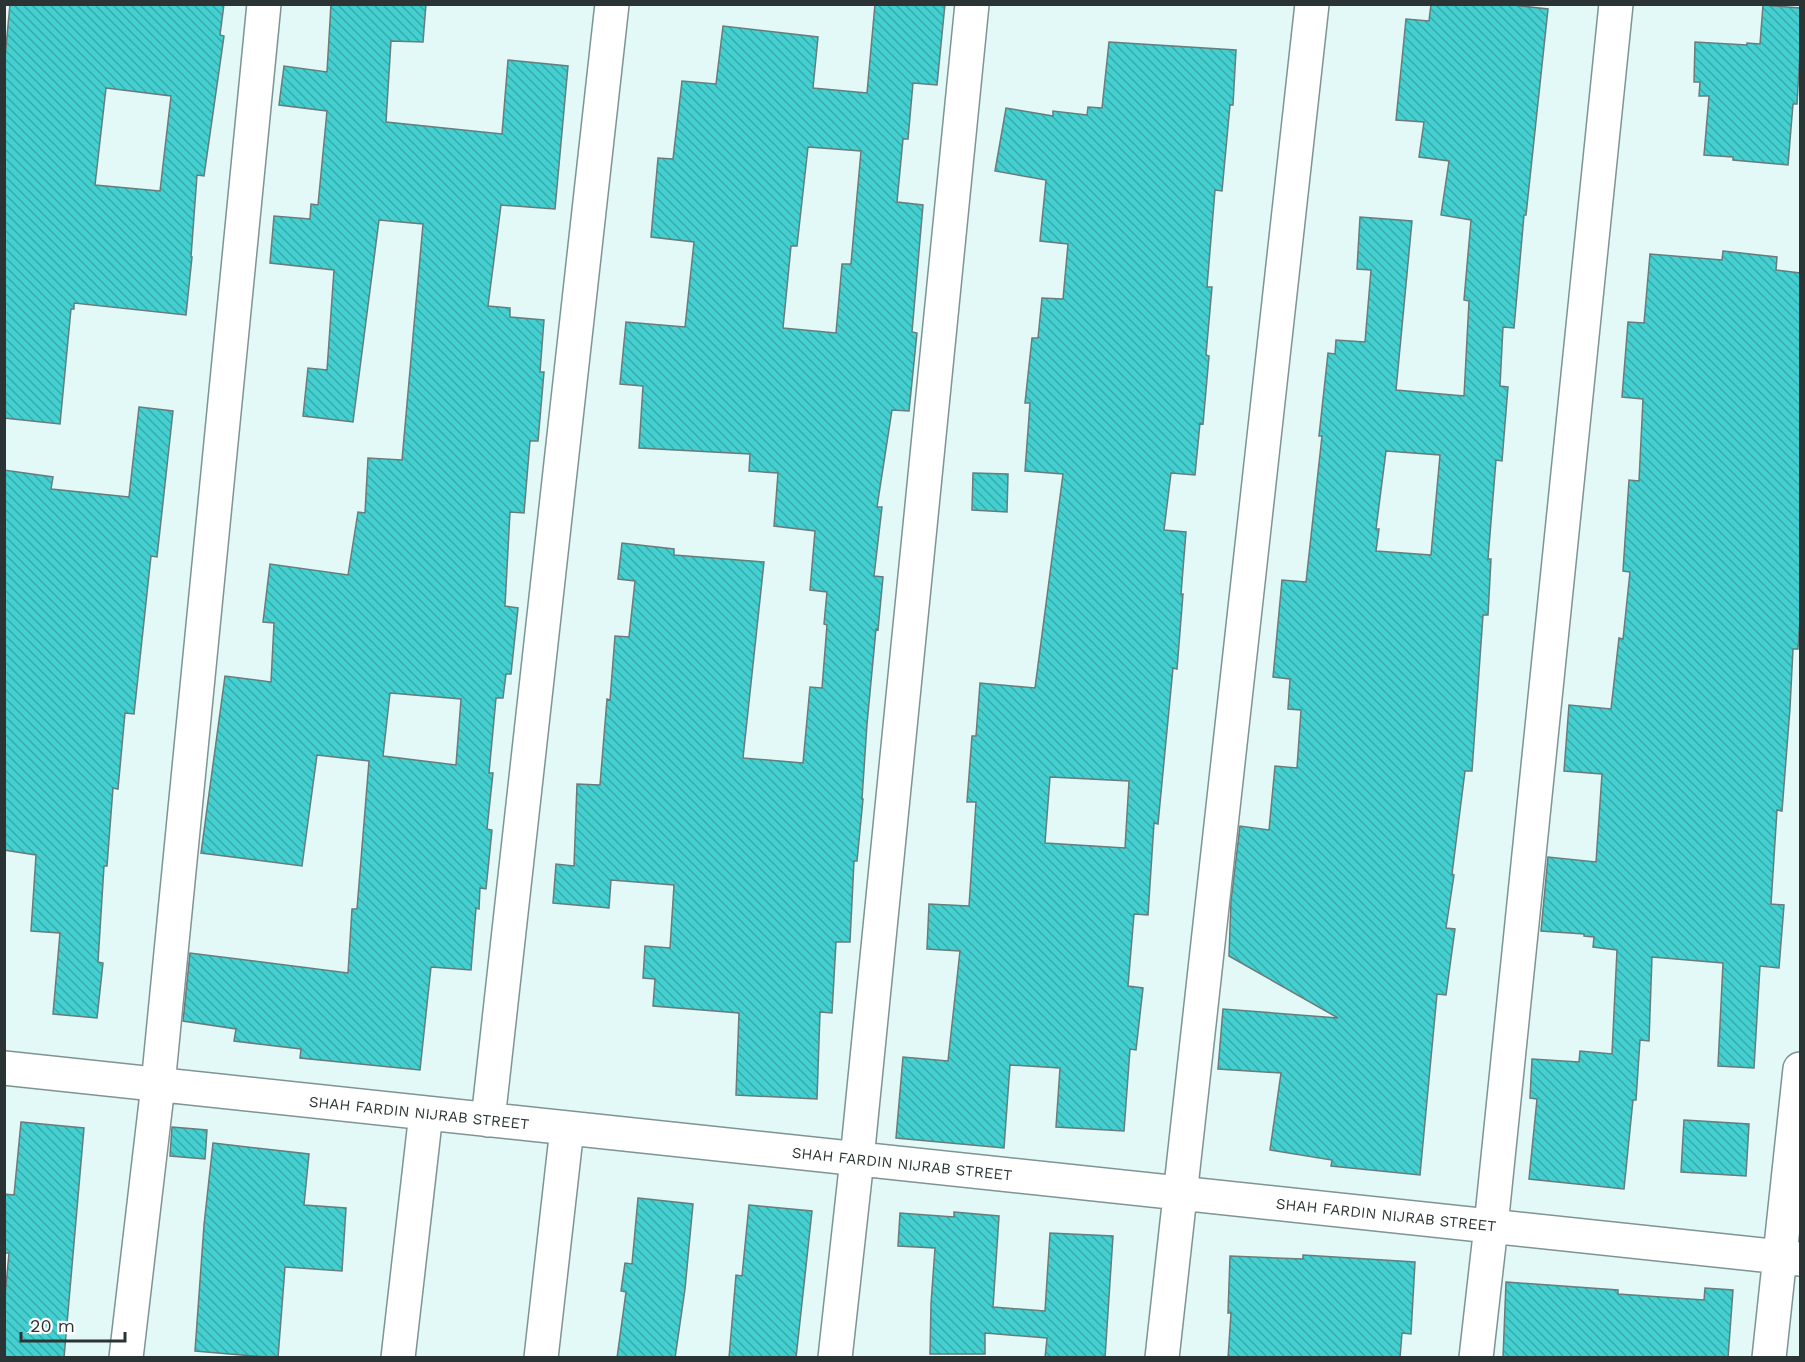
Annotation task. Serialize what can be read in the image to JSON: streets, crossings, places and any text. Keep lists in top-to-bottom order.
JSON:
{
  "streets": {
    "street": ["SHAH FARDIN NIJRAB STREET"]
  },
  "scale_bar": "20 m"
}
